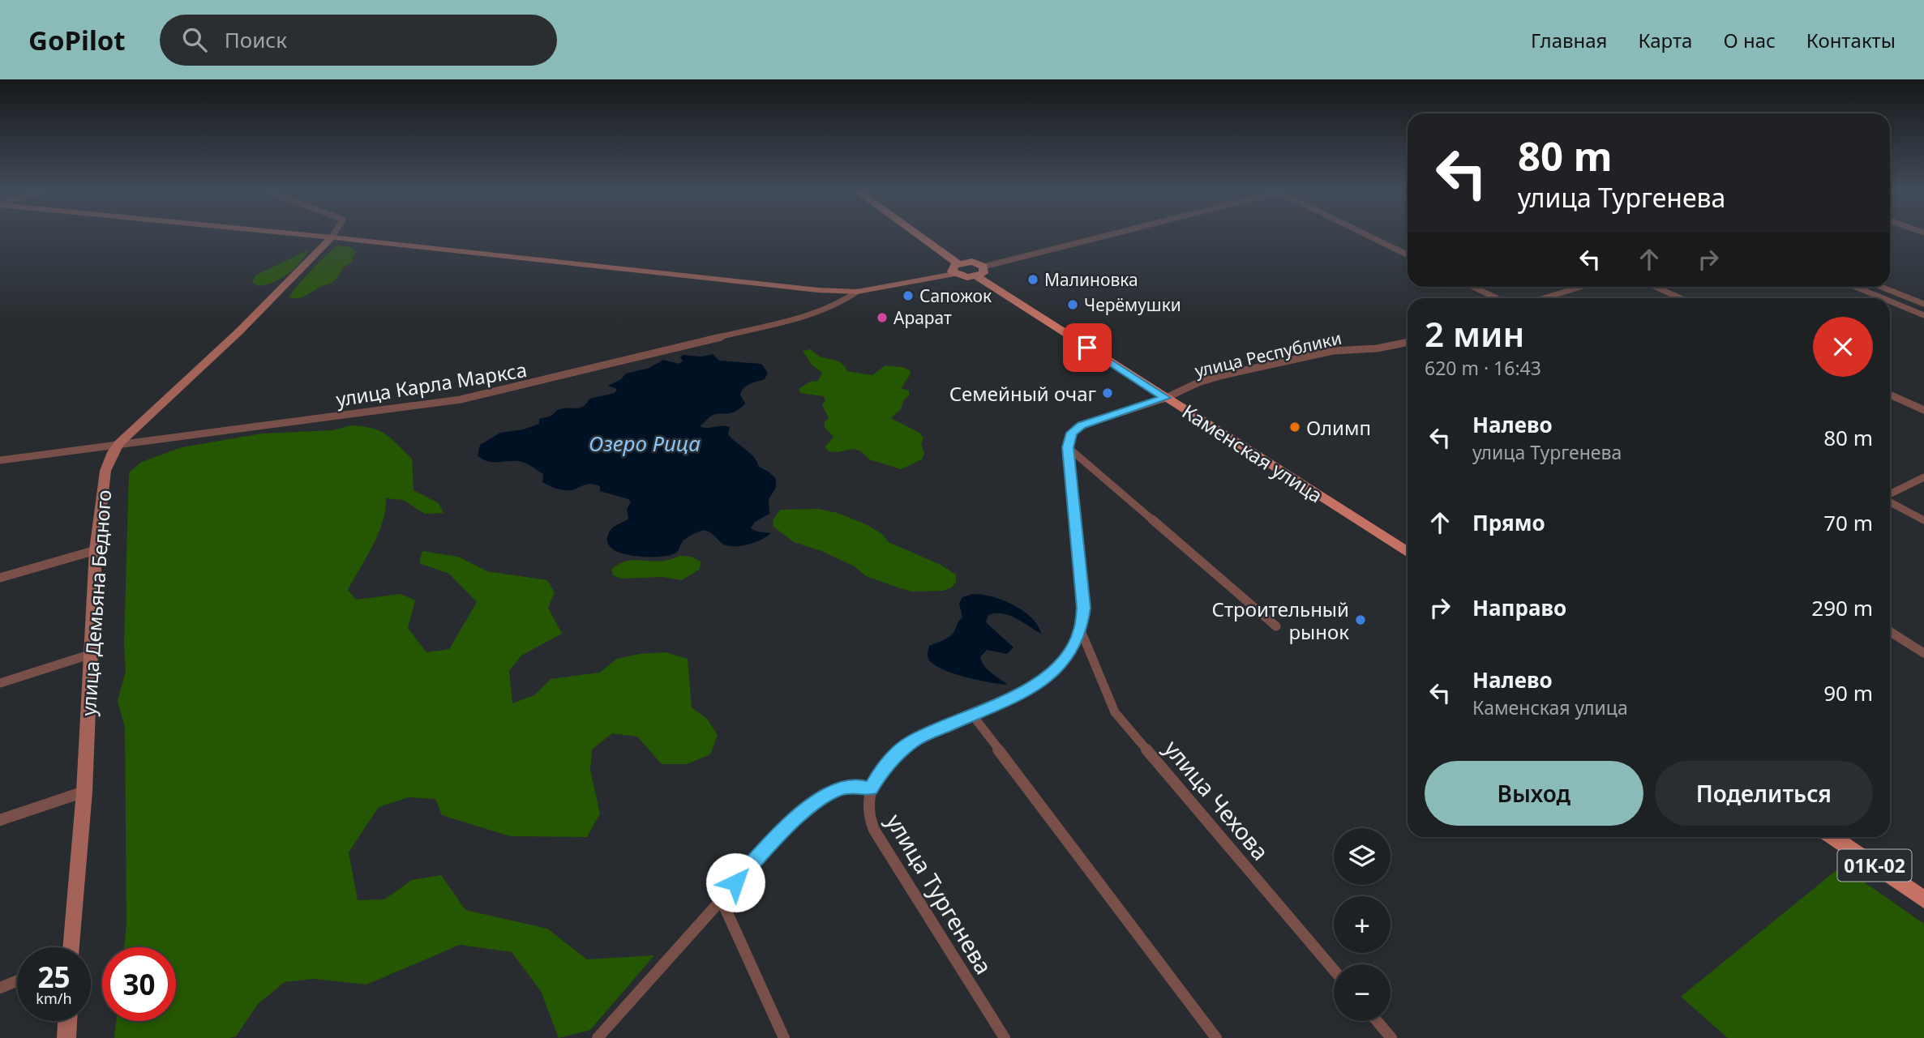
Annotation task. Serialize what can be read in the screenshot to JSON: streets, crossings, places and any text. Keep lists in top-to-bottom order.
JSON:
{
  "streets": {
    "main road": ["Каменская улица", "улица Демьяна Бедного", "01К-02"],
    "street": [
      "улица Республики",
      "улица Карла Маркса",
      "улица Чехова",
      "улица Тургенева"
    ]
  },
  "crossings": [
    ["улица Республики", "Каменская улица"],
    ["улица Карла Маркса", "улица Демьяна Бедного"],
    ["улица Чехова", "улица Тургенева"]
  ],
  "water": ["Озеро Рица"],
  "places": [
    "Малиновка",
    "Сапожок",
    "Черёмушки",
    "Арарат",
    "Семейный очаг",
    "Олимп",
    "Строительный рынок"
  ],
  "page": {
    "header": "GoPilot",
    "search": "Поиск",
    "nav": [
      "Главная",
      "Карта",
      "О нас",
      "Контакты"
    ],
    "turn": ["80 m", "улица Тургенева"],
    "heading": ["2 мин", "620 m · 16:43"],
    "list": [
      {
        "name": "Налево",
        "note": "улица Тургенева",
        "value": "80 m"
      },
      {
        "name": "Прямо",
        "value": "70 m"
      },
      {
        "name": "Направо",
        "value": "290 m"
      },
      {
        "name": "Налево",
        "note": "Каменская улица",
        "value": "90 m"
      }
    ],
    "buttons": ["Выход", "Поделиться"],
    "map_buttons": ["+", "−"],
    "speed": "25 km/h",
    "limit": "30"
  }
}
